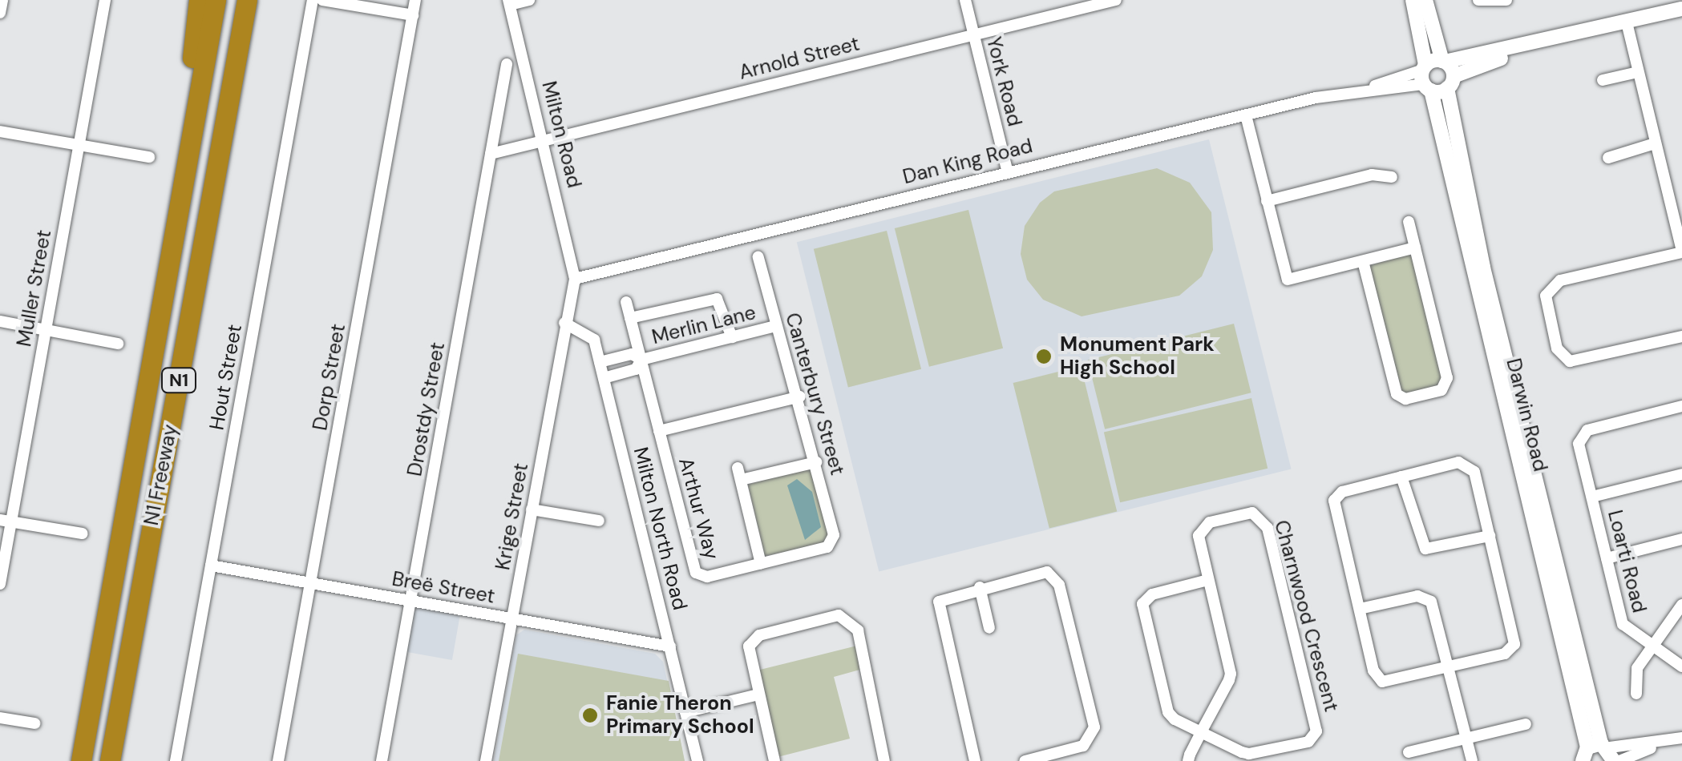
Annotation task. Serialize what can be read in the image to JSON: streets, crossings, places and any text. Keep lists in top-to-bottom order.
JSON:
{
  "streets": {
    "highway": ["N1", "N1 Freeway"],
    "street": [
      "Arnold Street",
      "York Road",
      "Milton Road",
      "Dan King Road",
      "Muller Street",
      "Merlin Lane",
      "Hout Street",
      "Dorp Street",
      "Canterbury Street",
      "Drostdy Street",
      "Darwin Road",
      "Arthur Way",
      "Krige Street",
      "Milton North Road",
      "Loarti Road",
      "Breë Street",
      "Charnwood Crescent"
    ]
  },
  "crossings": [
    ["Arnold Street", "York Road"],
    ["Arnold Street", "Milton Road"],
    ["Arnold Street", "Drostdy Street"],
    ["York Road", "Dan King Road"],
    ["Milton Road", "Dan King Road"],
    ["Milton Road", "Krige Street"],
    ["Dan King Road", "Darwin Road"],
    ["Dan King Road", "Krige Street"],
    ["Merlin Lane", "Canterbury Street"],
    ["Merlin Lane", "Arthur Way"],
    ["Merlin Lane", "Milton North Road"],
    ["Hout Street", "Breë Street"],
    ["Dorp Street", "Breë Street"],
    ["Canterbury Street", "Arthur Way"],
    ["Drostdy Street", "Breë Street"],
    ["Krige Street", "Milton North Road"],
    ["Krige Street", "Breë Street"],
    ["Milton North Road", "Breë Street"]
  ],
  "places": ["Monument Park High School", "Fanie Theron Primary School"]
}
